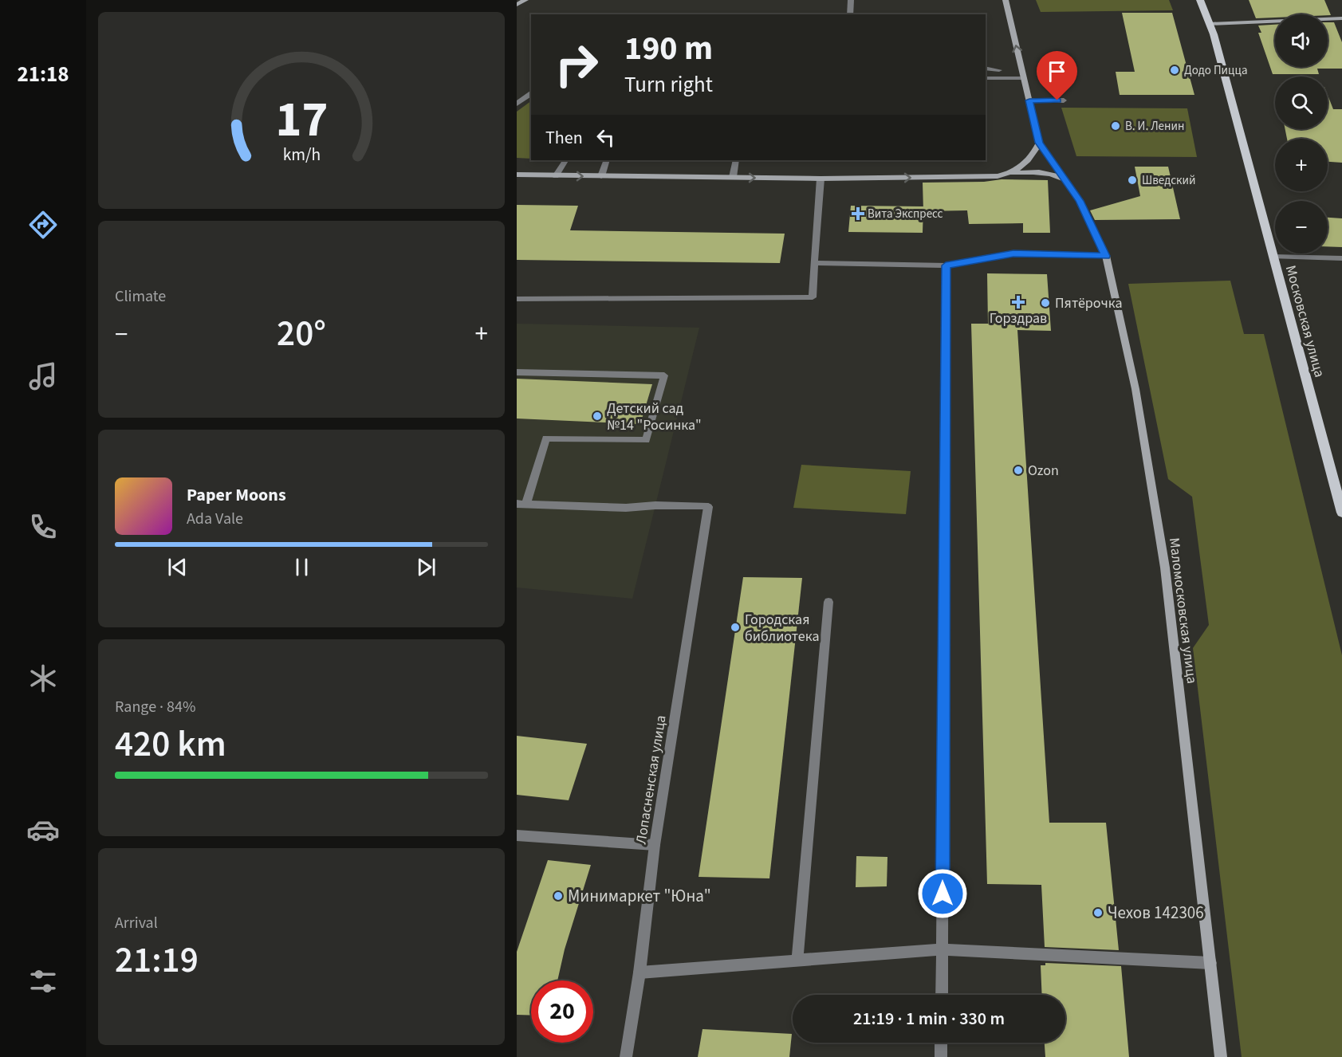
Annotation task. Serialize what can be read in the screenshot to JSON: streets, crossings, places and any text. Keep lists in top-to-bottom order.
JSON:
{
  "streets": {
    "main road": ["Московская улица"],
    "street": ["Маломосковская улица", "Лопасненская улица"]
  },
  "places": {
    "other": [
      "Додо Пицца",
      "В. И. Ленин",
      "Шведский",
      "Пятёрочка",
      "Детский сад №14 \"Росинка\"",
      "Ozon",
      "Городская библиотека",
      "Минимаркет \"Юна\"",
      "Чехов 142306"
    ],
    "health": ["Вита Экспресс", "Горздрав"]
  },
  "page": {
    "tabs": "21:18",
    "map_buttons": ["+", "−"],
    "turn": ["190 m", "Turn right"],
    "then": "Then",
    "tile": [
      "Climate",
      ["Range · 84%", "420 km"],
      ["Arrival", "21:19"]
    ],
    "heat": ["−", "20°", "+"],
    "song": ["Paper Moons", "Ada Vale"],
    "limit": "20",
    "trip": "21:19 · 1 min · 330 m",
    "gauge": ["17", "km/h"]
  }
}
